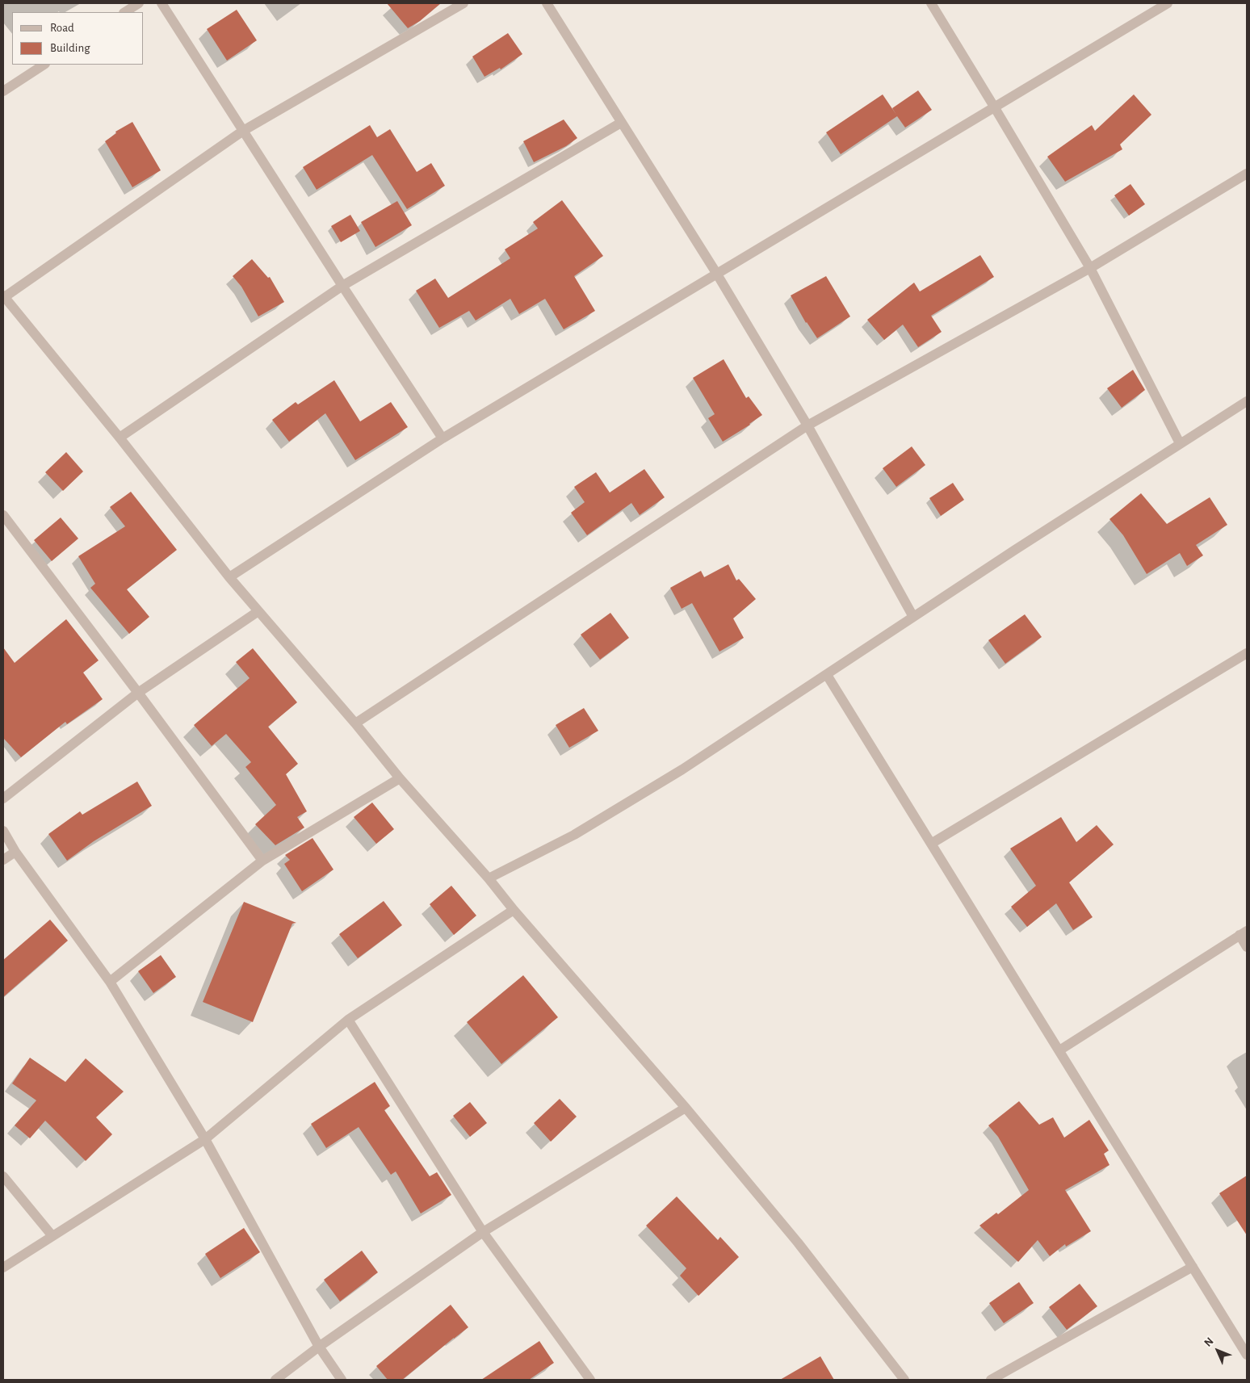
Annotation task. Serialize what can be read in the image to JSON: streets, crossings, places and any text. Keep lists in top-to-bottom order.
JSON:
{
  "legend": ["Road", "Building"],
  "north": "top left"
}
